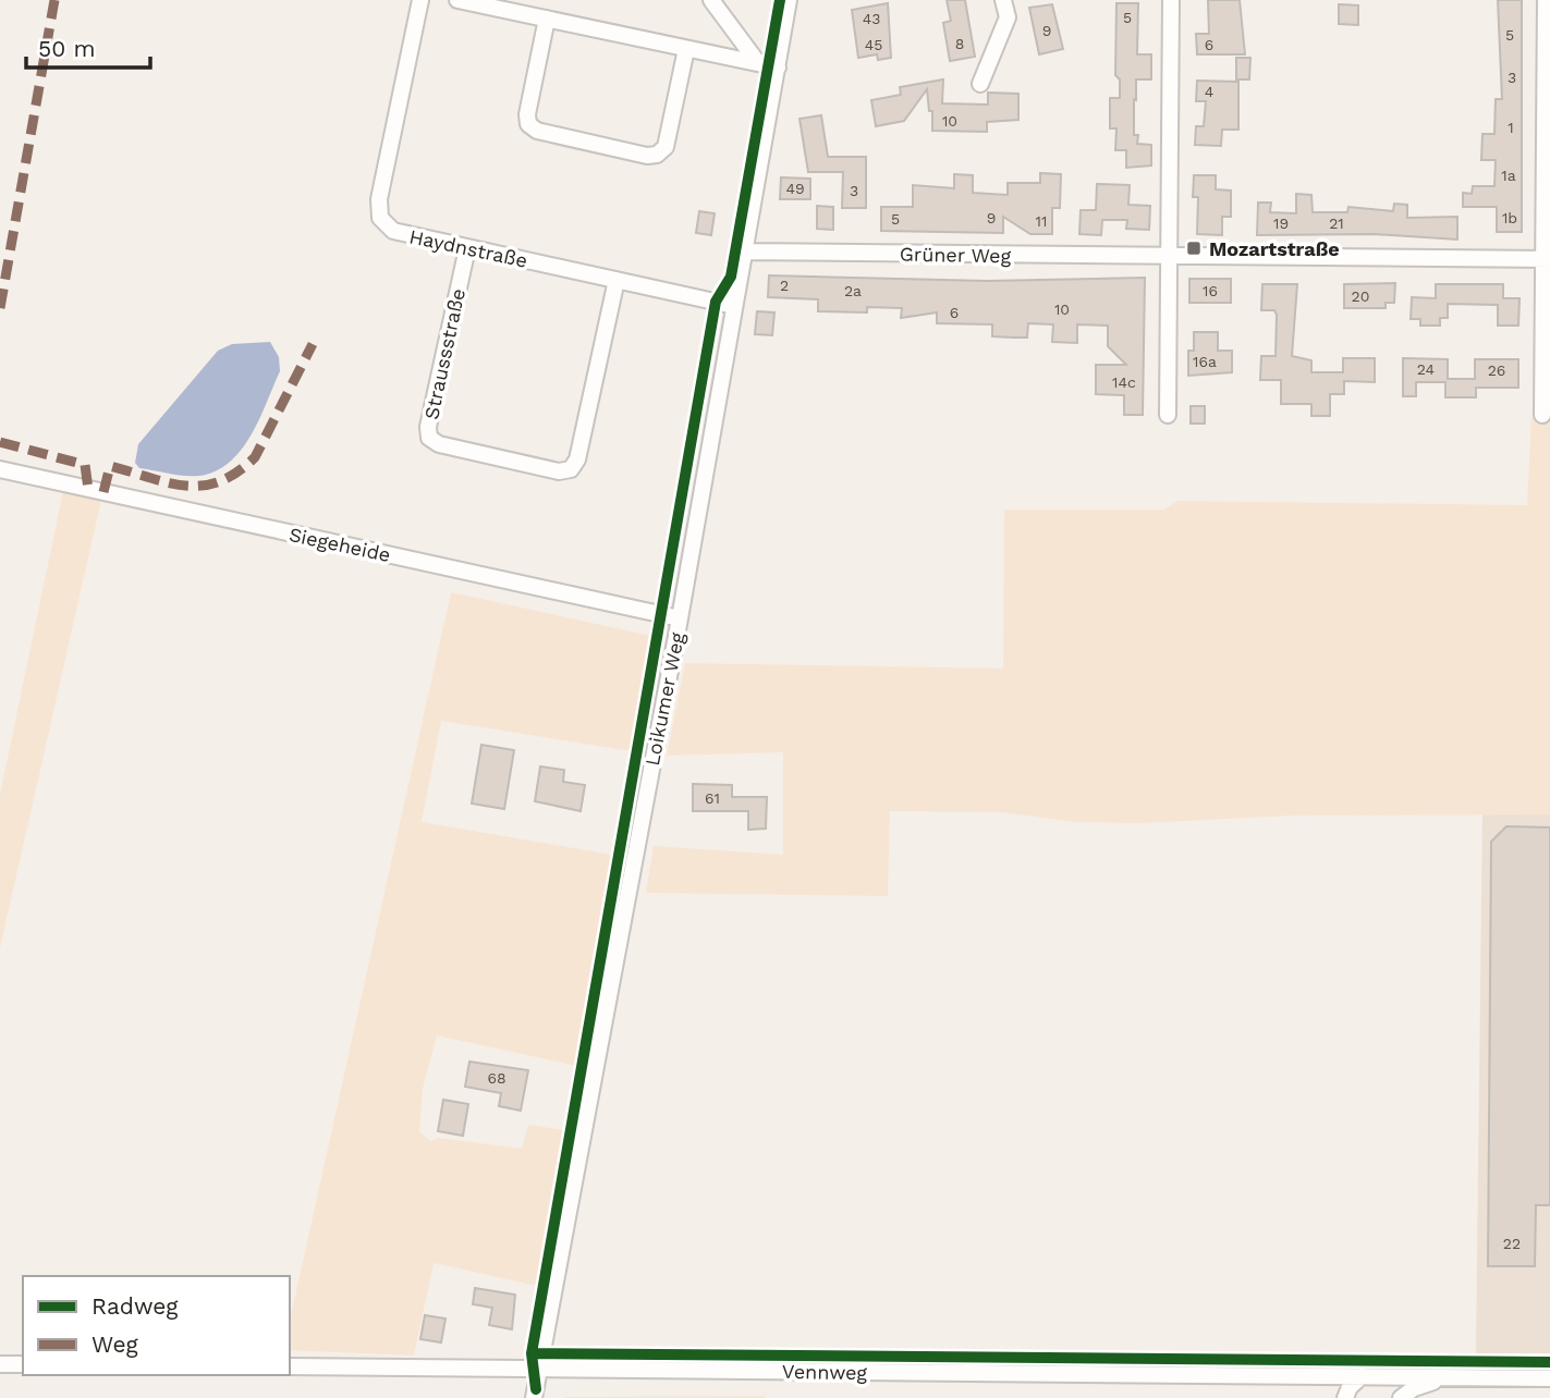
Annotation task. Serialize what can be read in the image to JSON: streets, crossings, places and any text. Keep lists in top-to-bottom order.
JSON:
{
  "streets": {
    "street": [
      "Haydnstraße",
      "Grüner Weg",
      "Straussstraße",
      "Siegeheide",
      "Loikumer Weg",
      "Vennweg"
    ]
  },
  "crossings": [
    ["Haydnstraße", "Straussstraße"],
    ["Haydnstraße", "Loikumer Weg"],
    ["Grüner Weg", "Loikumer Weg"],
    ["Siegeheide", "Loikumer Weg"],
    ["Loikumer Weg", "Vennweg"]
  ],
  "places": {
    "transit": ["Mozartstraße"]
  },
  "house_numbers": [
    "5",
    "43",
    "9",
    "5",
    "8",
    "45",
    "6",
    "3",
    "4",
    "10",
    "1",
    "1a",
    "49",
    "3",
    "9",
    "1b",
    "5",
    "11",
    "19",
    "21",
    "2",
    "2a",
    "16",
    "20",
    "10",
    "6",
    "16a",
    "24",
    "26",
    "14c",
    "61",
    "68",
    "22"
  ],
  "legend": ["Radweg", "Weg"],
  "scale_bar": "50 m"
}
